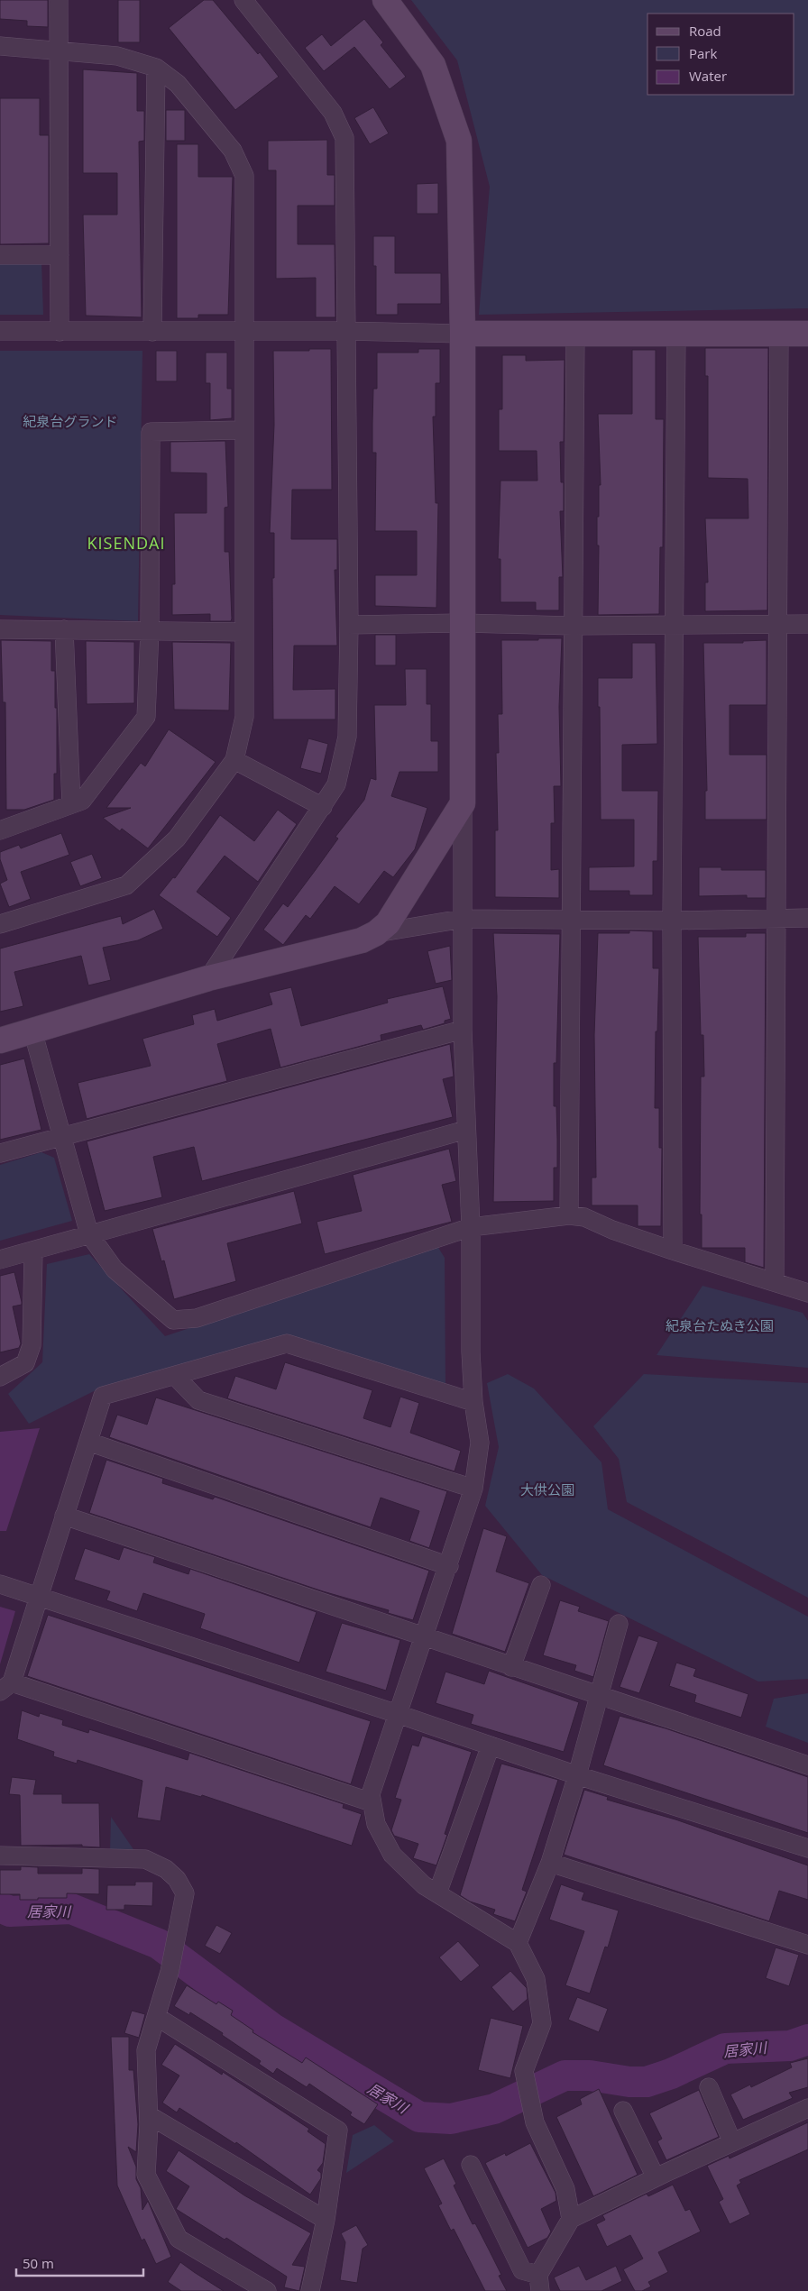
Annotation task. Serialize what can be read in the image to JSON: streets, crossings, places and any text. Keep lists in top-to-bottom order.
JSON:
{
  "districts": ["KISENDAI"],
  "water": ["居家川"],
  "parks": ["紀泉台グランド", "紀泉台たぬき公園", "大供公園"],
  "legend": ["Road", "Park", "Water"],
  "scale_bar": "50 m"
}
